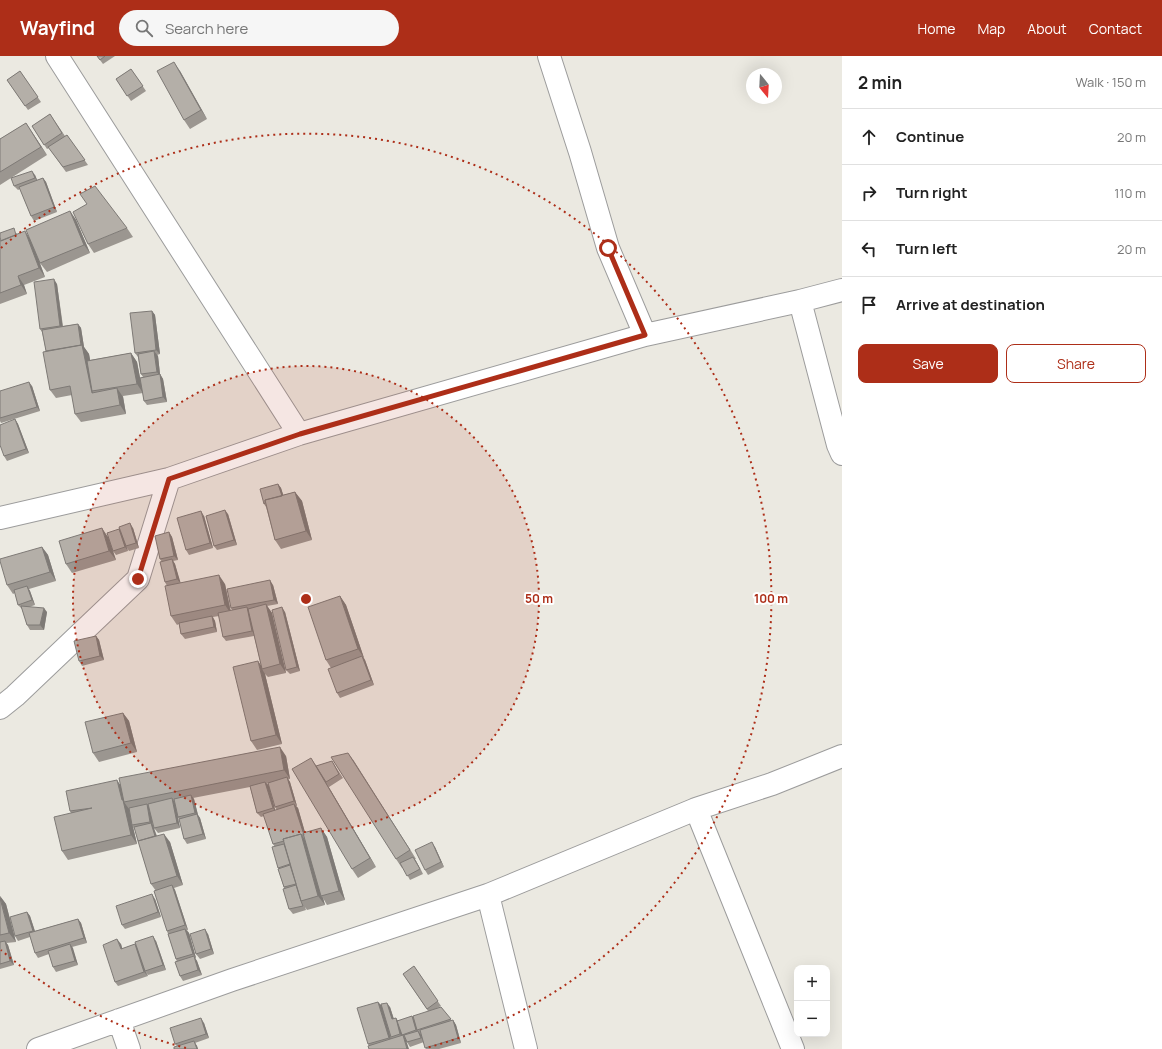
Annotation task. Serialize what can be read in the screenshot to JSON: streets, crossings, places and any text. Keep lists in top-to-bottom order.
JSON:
{
  "north": "bottom",
  "page": {
    "header": "Wayfind",
    "search": "Search here",
    "nav": [
      "Home",
      "Map",
      "About",
      "Contact"
    ],
    "heading": ["2 min", "Walk · 150 m"],
    "list": [
      ["Continue", "20 m"],
      ["Turn right", "110 m"],
      ["Turn left", "20 m"],
      "Arrive at destination"
    ],
    "buttons": ["Save", "Share"],
    "map_buttons": ["+", "−"]
  },
  "rings": ["50 m", "100 m"]
}
